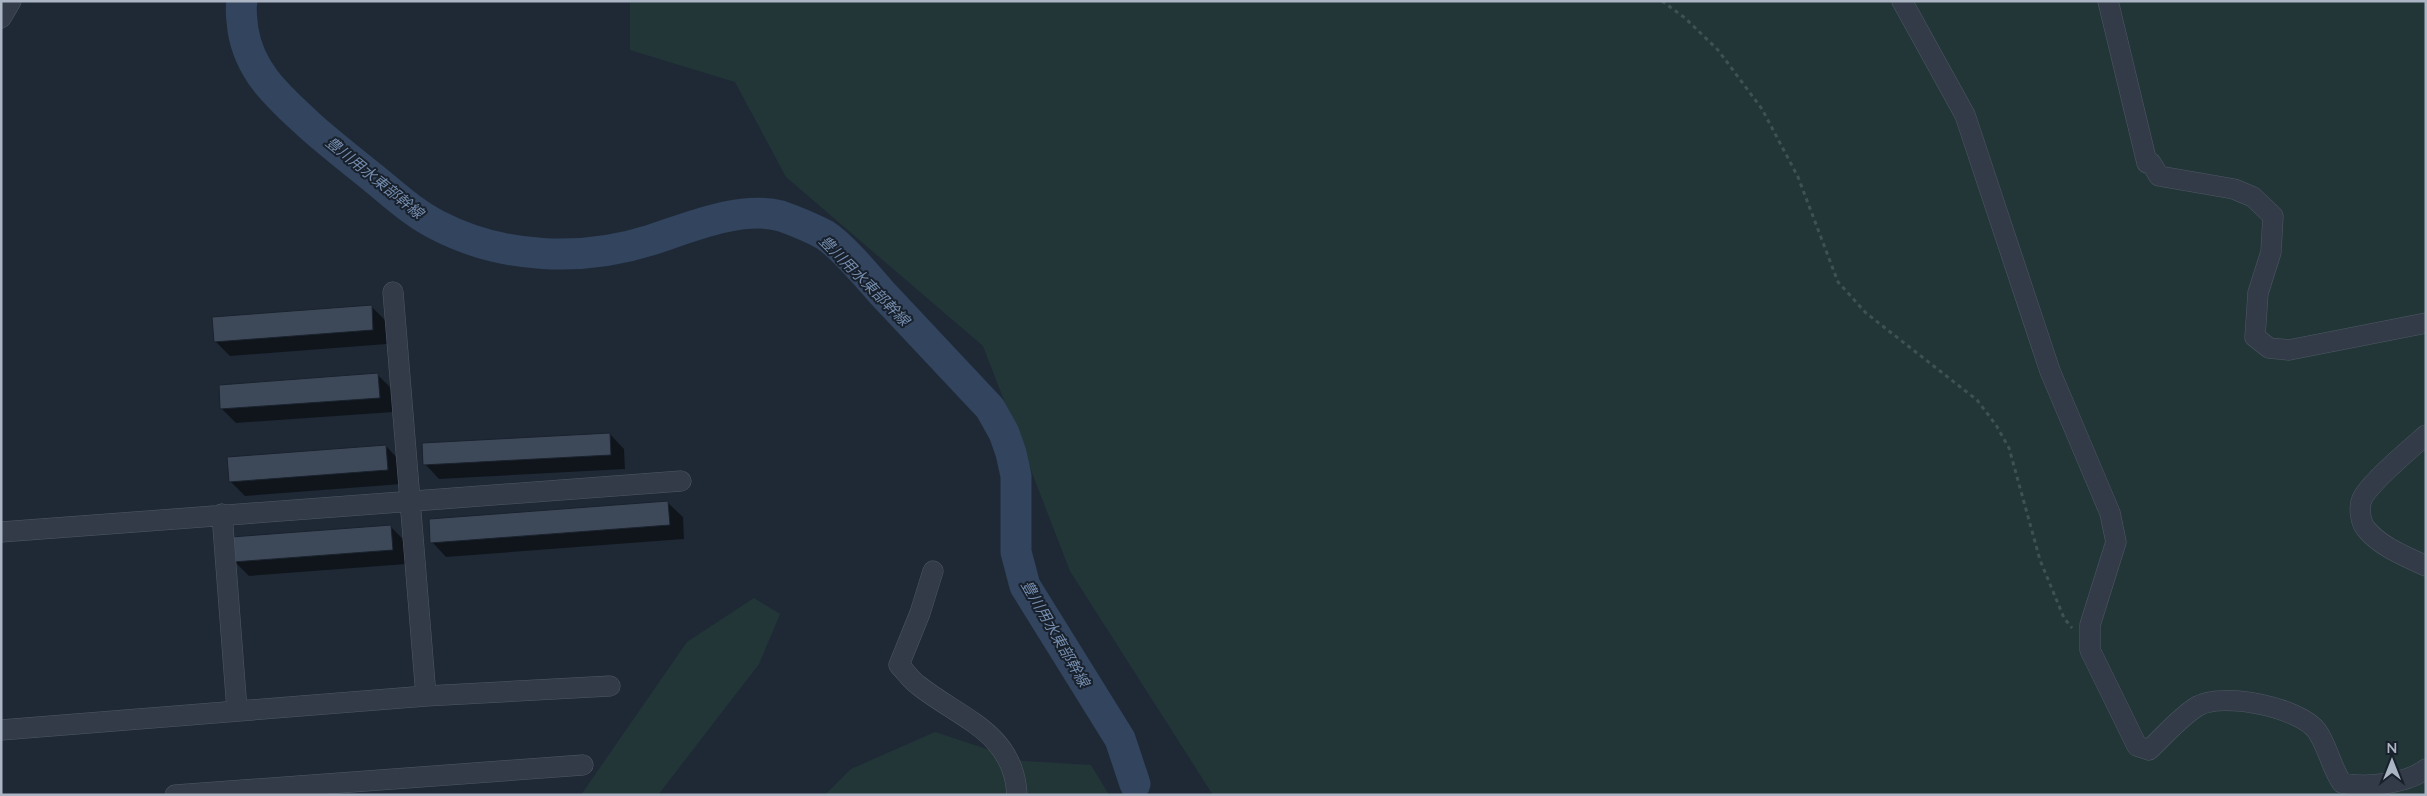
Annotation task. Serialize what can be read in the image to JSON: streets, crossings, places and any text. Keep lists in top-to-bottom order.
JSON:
{
  "water": ["豊川用水東部幹線"],
  "north": "top"
}
